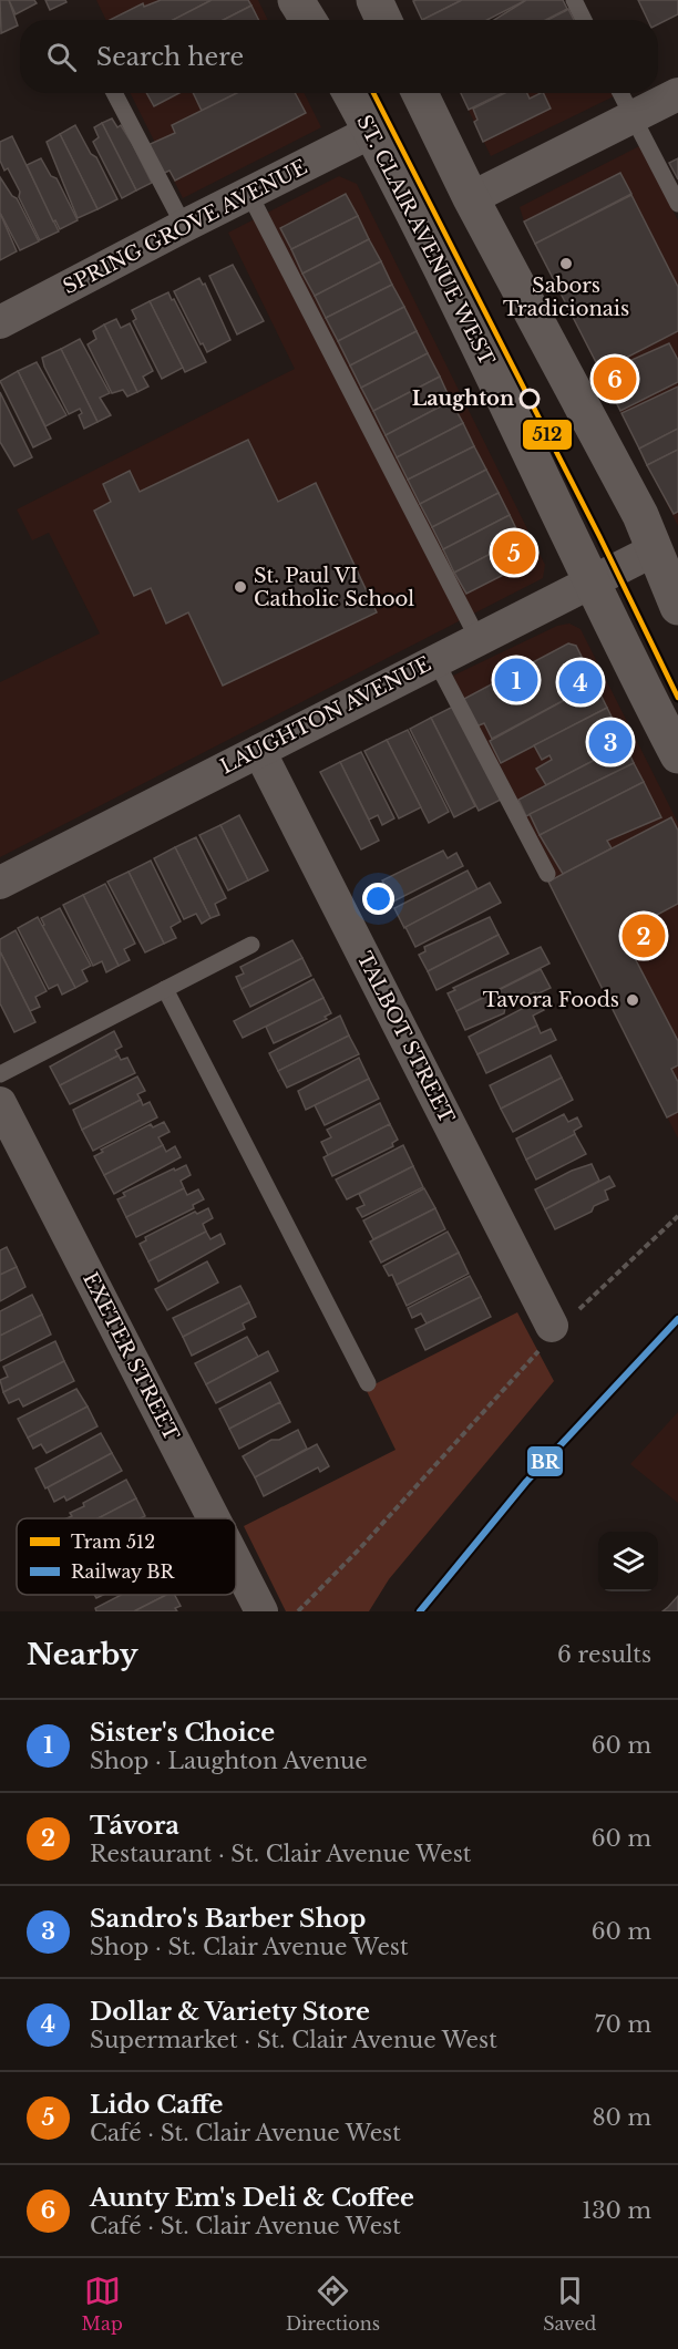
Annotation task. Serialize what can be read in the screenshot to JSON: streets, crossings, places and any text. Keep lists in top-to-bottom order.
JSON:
{
  "streets": {
    "main road": ["ST. CLAIR AVENUE WEST"],
    "street": [
      "SPRING GROVE AVENUE",
      "LAUGHTON AVENUE",
      "TALBOT STREET",
      "EXETER STREET"
    ]
  },
  "crossings": [
    ["SPRING GROVE AVENUE", "ST. CLAIR AVENUE WEST"],
    ["ST. CLAIR AVENUE WEST", "LAUGHTON AVENUE"],
    ["LAUGHTON AVENUE", "TALBOT STREET"]
  ],
  "places": [
    "Sabors Tradicionais",
    "Laughton",
    "St. Paul VI Catholic School",
    "Tavora Foods"
  ],
  "lines": ["tram line 512", "rail line BR"],
  "legend": ["Tram 512", "Railway BR"],
  "page": {
    "search": "Search here",
    "pins": [
      "6",
      "5",
      "1",
      "4",
      "3",
      "2"
    ],
    "heading": ["Nearby", "6 results"],
    "list": [
      {
        "mark": "1",
        "name": "Sister's Choice",
        "note": "Shop · Laughton Avenue",
        "value": "60 m"
      },
      {
        "mark": "2",
        "name": "Távora",
        "note": "Restaurant · St. Clair Avenue West",
        "value": "60 m"
      },
      {
        "mark": "3",
        "name": "Sandro's Barber Shop",
        "note": "Shop · St. Clair Avenue West",
        "value": "60 m"
      },
      {
        "mark": "4",
        "name": "Dollar & Variety Store",
        "note": "Supermarket · St. Clair Avenue West",
        "value": "70 m"
      },
      {
        "mark": "5",
        "name": "Lido Caffe",
        "note": "Café · St. Clair Avenue West",
        "value": "80 m"
      },
      {
        "mark": "6",
        "name": "Aunty Em's Deli & Coffee",
        "note": "Café · St. Clair Avenue West",
        "value": "130 m"
      }
    ],
    "nav": ["Map", "Directions", "Saved"]
  }
}
